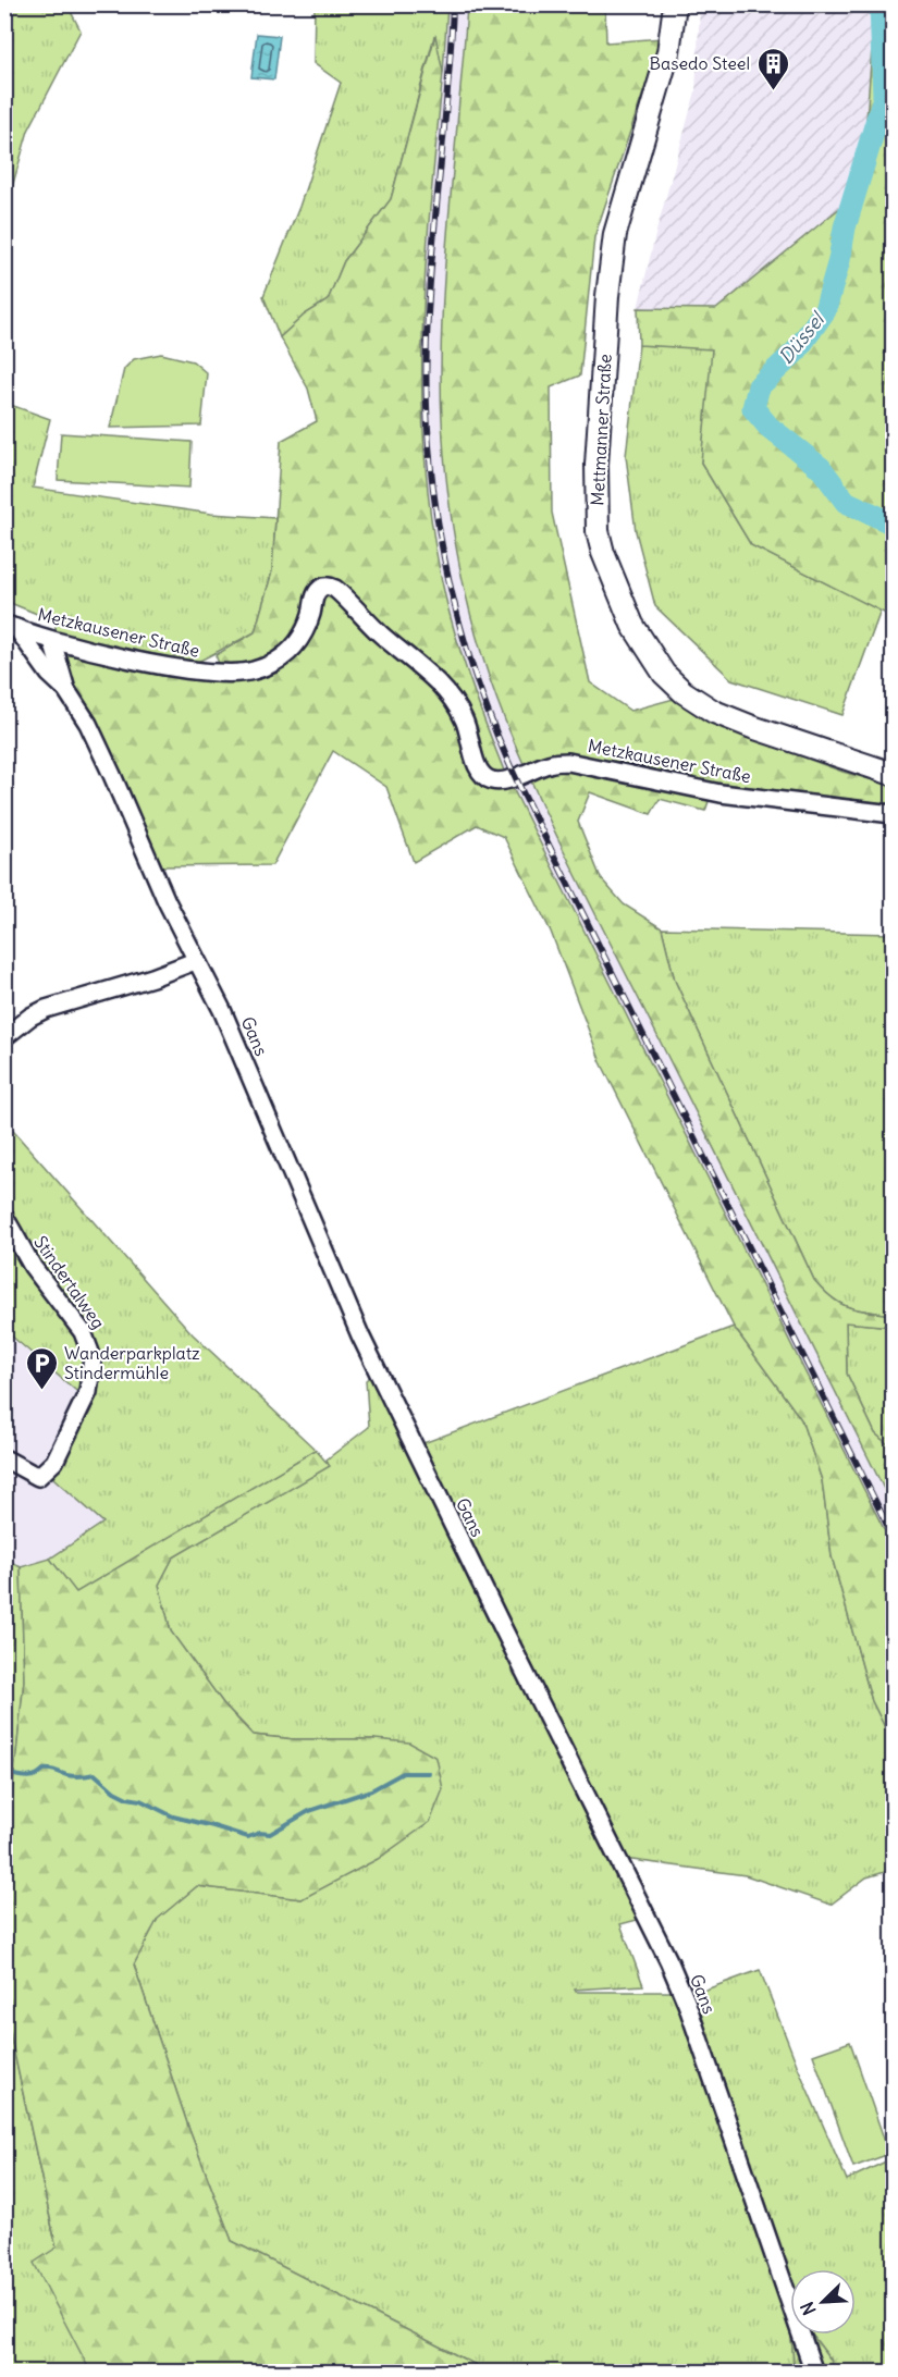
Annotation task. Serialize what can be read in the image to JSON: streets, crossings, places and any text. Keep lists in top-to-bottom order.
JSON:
{
  "streets": {
    "main road": ["Mettmanner Straße"],
    "street": ["Metzkausener Straße", "Gans", "Stindertalweg"]
  },
  "crossings": [
    ["Metzkausener Straße", "Gans"]
  ],
  "water": ["Düssel"],
  "places": {
    "building": ["Basedo Steel"],
    "parking": ["Wanderparkplatz Stindermühle"]
  },
  "north": "bottom left"
}
